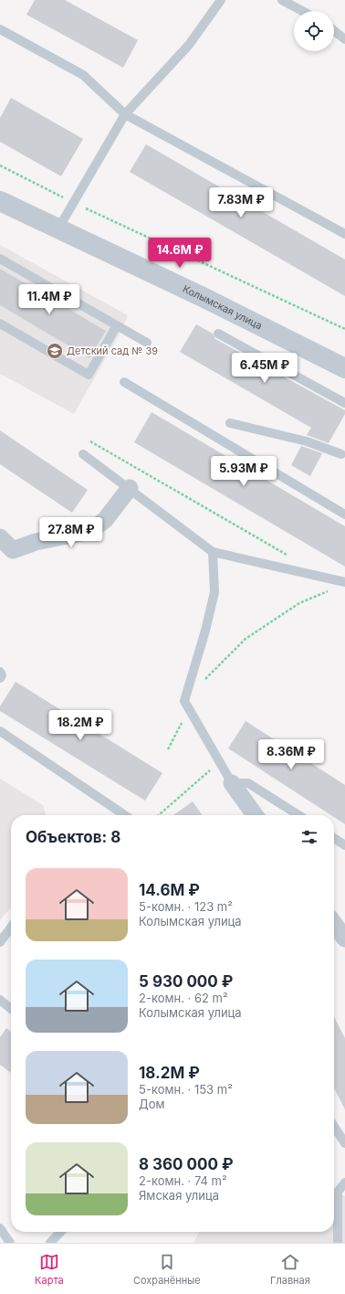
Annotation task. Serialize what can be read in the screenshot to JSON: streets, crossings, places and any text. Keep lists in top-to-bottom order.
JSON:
{
  "streets": {
    "street": ["Колымская улица"]
  },
  "places": {
    "school or university": ["Детский сад № 39"]
  },
  "page": {
    "price": [
      "7.83M ₽",
      "14.6M ₽",
      "11.4M ₽",
      "6.45M ₽",
      "5.93M ₽",
      "27.8M ₽",
      "18.2M ₽",
      "8.36M ₽"
    ],
    "heading": "Объектов: 8",
    "list": [
      {
        "name": "14.6M ₽",
        "note": "5-комн. · 123 m² · Колымская улица"
      },
      {
        "name": "5 930 000 ₽",
        "note": "2-комн. · 62 m² · Колымская улица"
      },
      {
        "name": "18.2M ₽",
        "note": "5-комн. · 153 m² · Дом"
      },
      {
        "name": "8 360 000 ₽",
        "note": "2-комн. · 74 m² · Ямская улица"
      }
    ],
    "tabs": ["Карта", "Сохранённые", "Главная"]
  }
}
